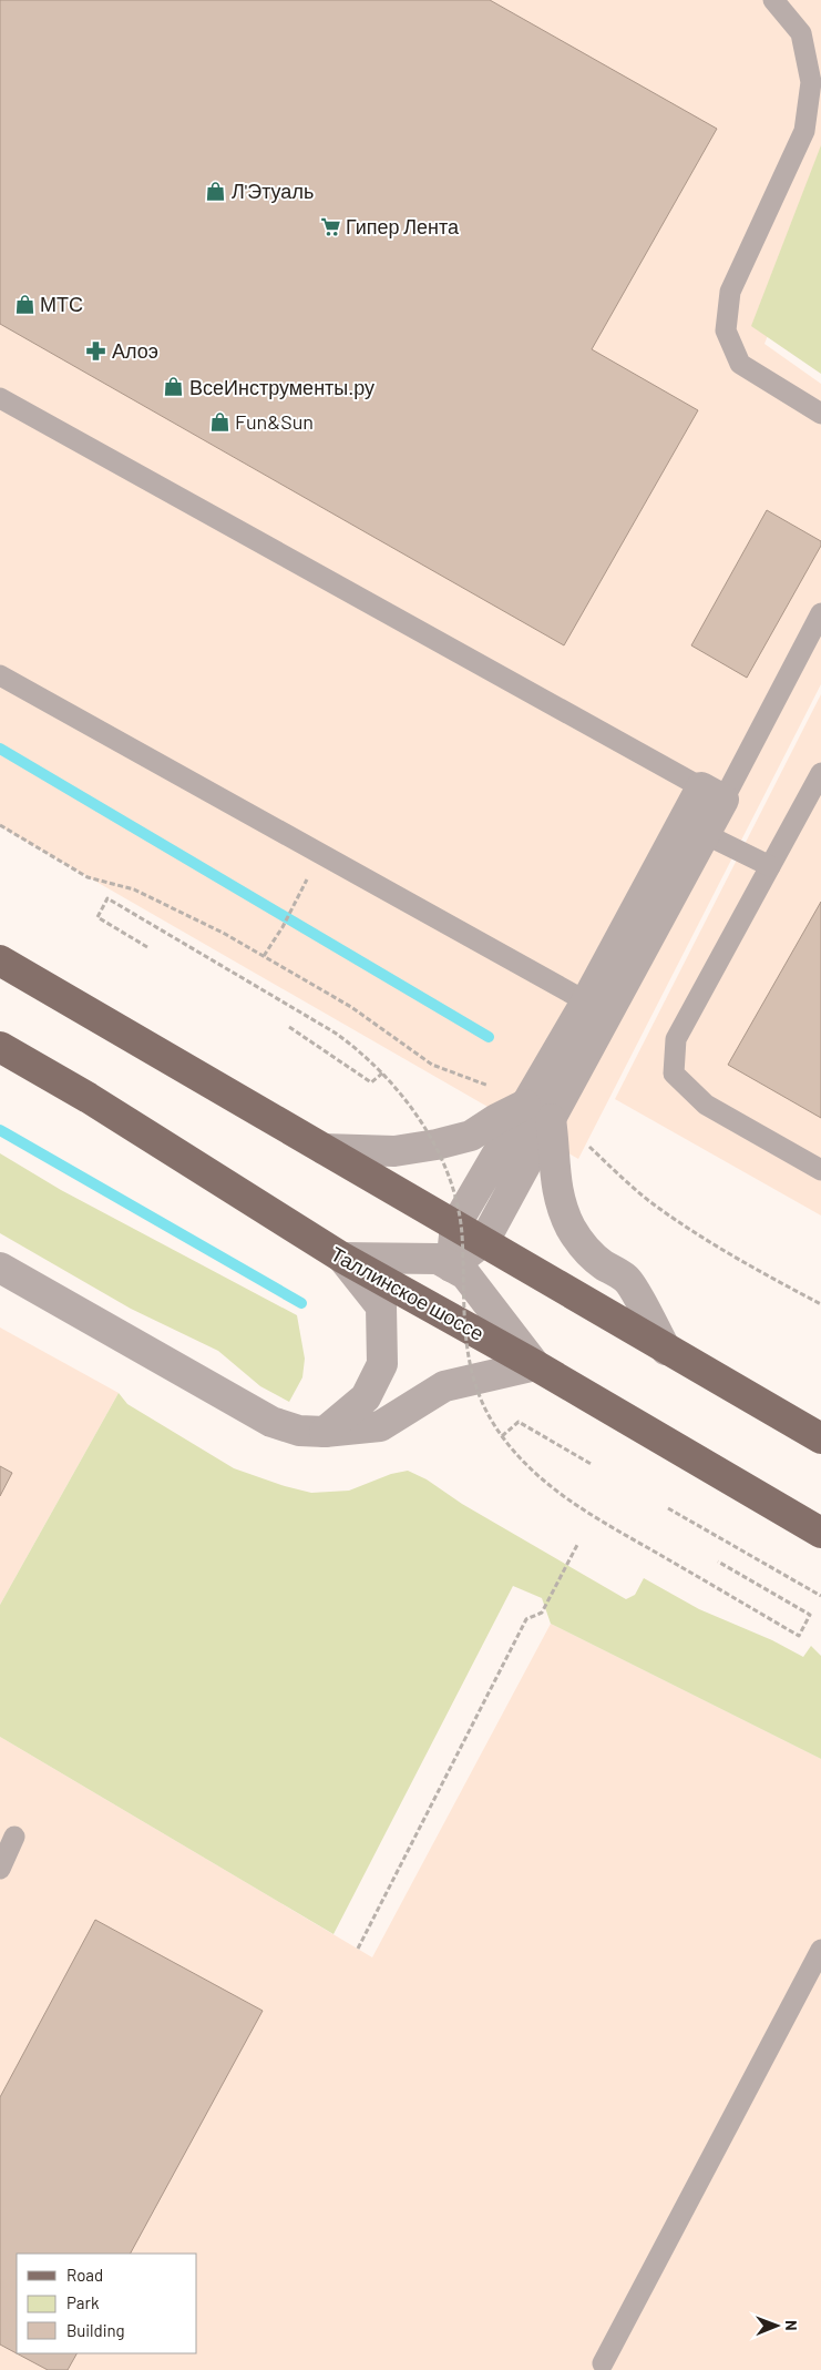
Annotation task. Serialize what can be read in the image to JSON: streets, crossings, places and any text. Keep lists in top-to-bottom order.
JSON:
{
  "streets": {
    "main road": ["Таллинское шоссе"]
  },
  "places": {
    "shop": [
      "Л'Этуаль",
      "МТС",
      "ВсеИнструменты.ру",
      "Fun&Sun"
    ],
    "supermarket": ["Гипер Лента"],
    "pharmacy": ["Алоэ"]
  },
  "legend": ["Road", "Park", "Building"],
  "north": "right"
}
